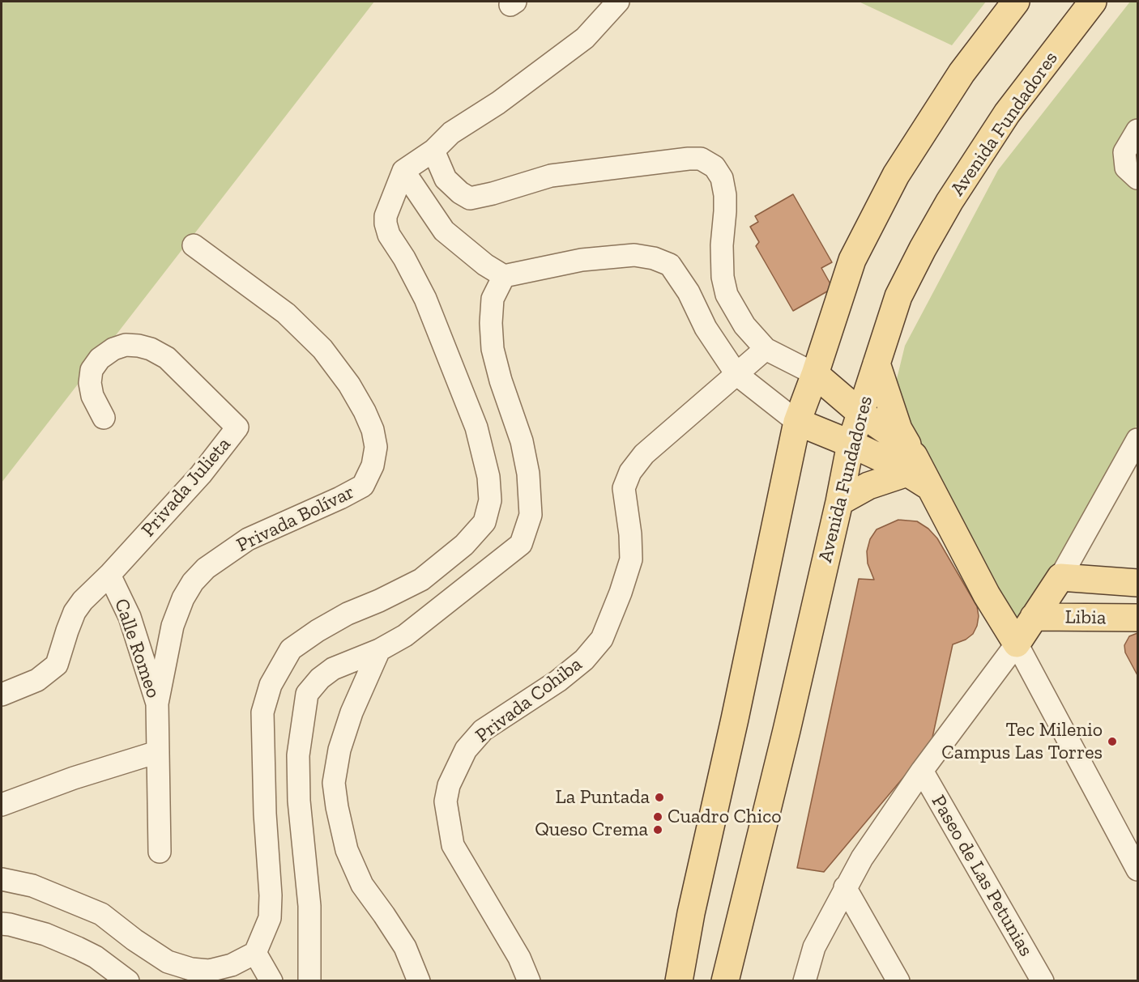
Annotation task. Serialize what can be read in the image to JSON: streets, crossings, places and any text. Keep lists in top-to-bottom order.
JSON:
{
  "streets": {
    "main road": ["Avenida Fundadores", "Libia"],
    "street": [
      "Privada Julieta",
      "Privada Bolívar",
      "Calle Romeo",
      "Privada Cohiba",
      "Paseo de Las Petunias"
    ]
  },
  "crossings": [
    ["Privada Julieta", "Calle Romeo"],
    ["Privada Bolívar", "Calle Romeo"]
  ],
  "places": [
    "Tec Milenio Campus Las Torres",
    "La Puntada",
    "Cuadro Chico",
    "Queso Crema"
  ]
}
